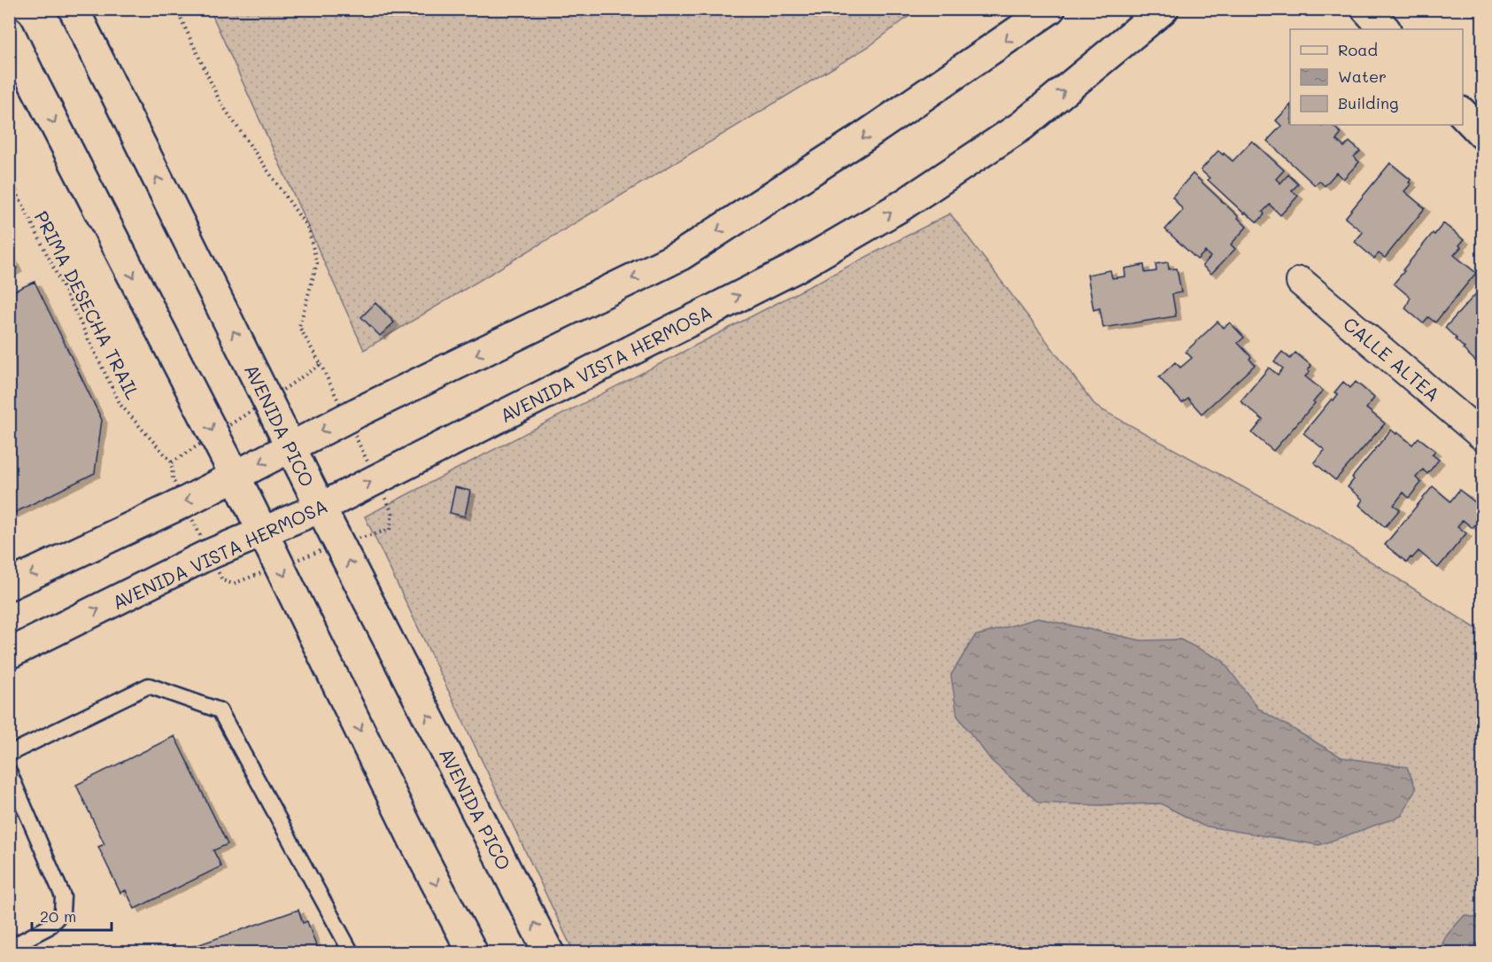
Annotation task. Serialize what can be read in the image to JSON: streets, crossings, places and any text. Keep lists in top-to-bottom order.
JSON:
{
  "streets": {
    "main road": ["AVENIDA VISTA HERMOSA", "AVENIDA PICO"],
    "street": ["CALLE ALTEA"],
    "path": ["PRIMA DESECHA TRAIL"]
  },
  "crossings": [
    ["AVENIDA VISTA HERMOSA", "AVENIDA PICO"]
  ],
  "legend": ["Road", "Water", "Building"],
  "scale_bar": "20 m"
}
